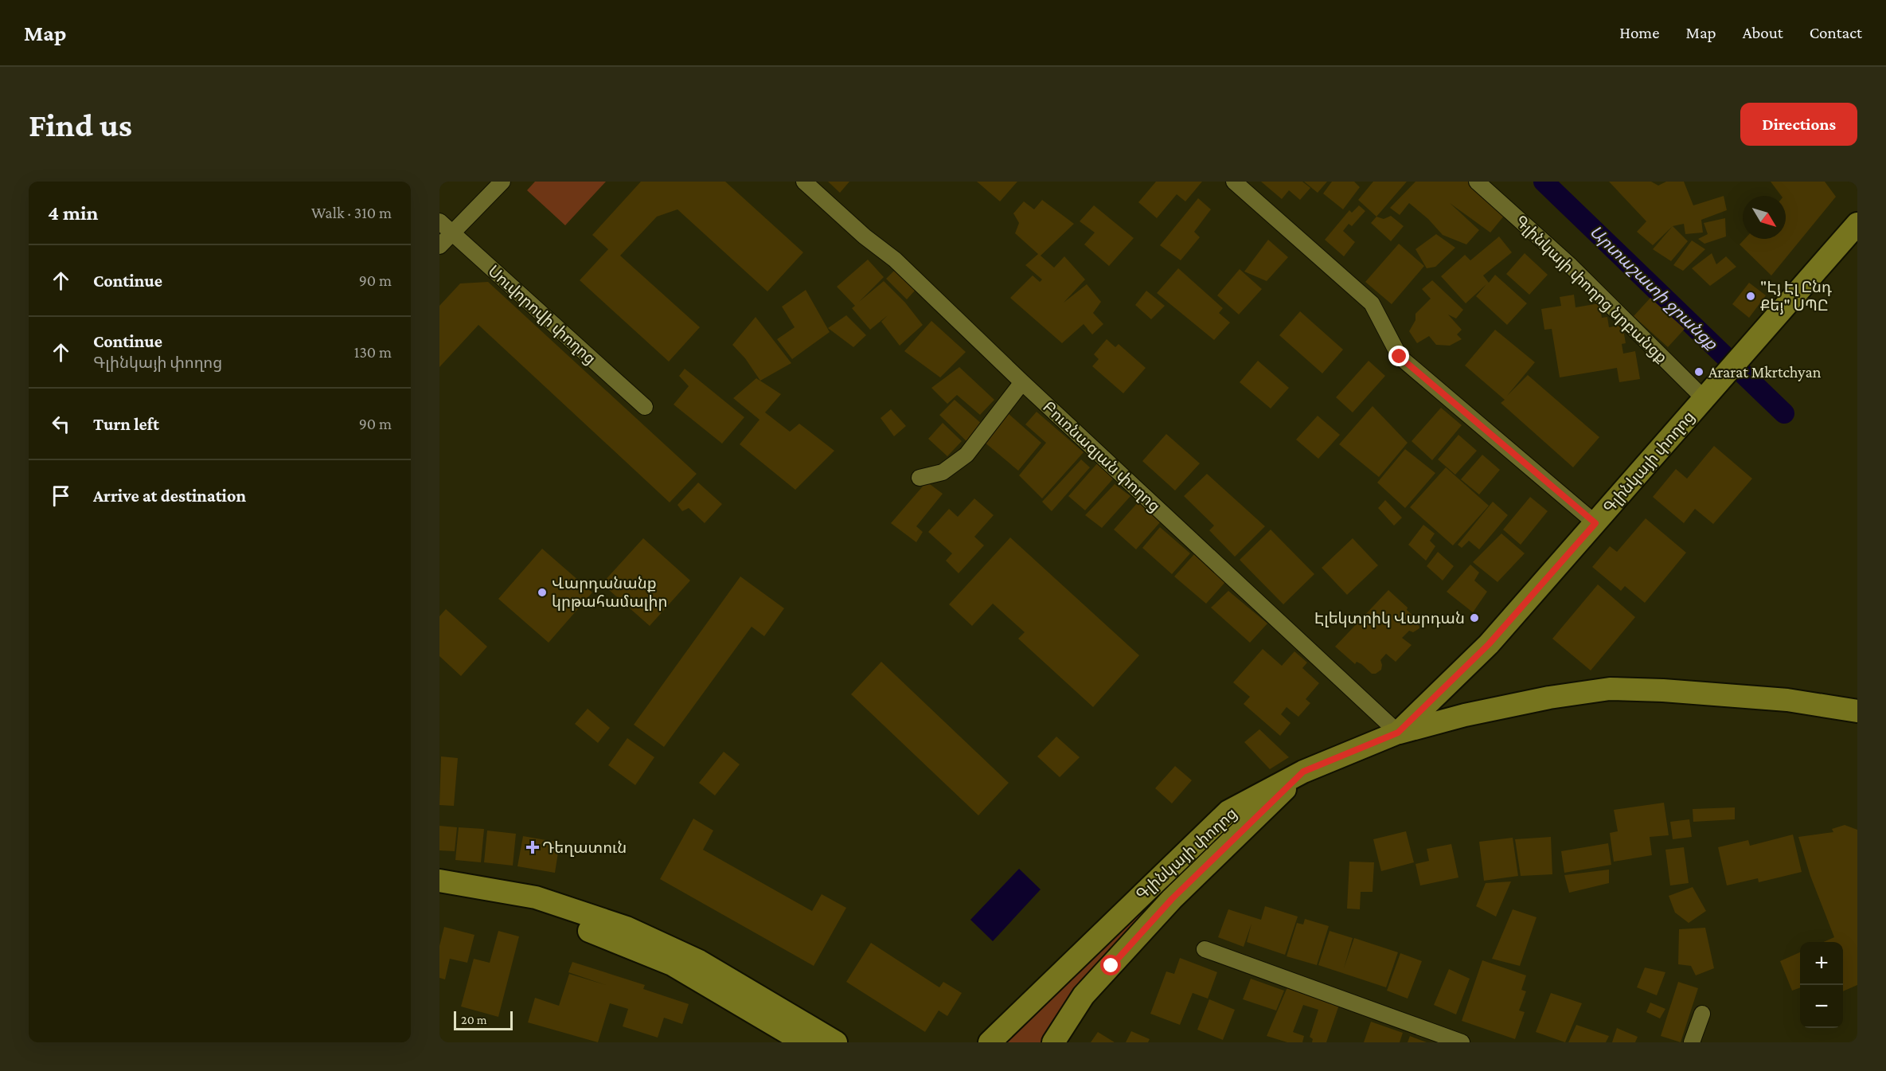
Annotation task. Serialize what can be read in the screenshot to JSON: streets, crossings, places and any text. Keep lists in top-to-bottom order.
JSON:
{
  "streets": {
    "main road": ["Գլինկայի փողոց"],
    "street": ["Գլինկայի փողոց նրբանցք", "Սուվորովի փողոց", "Բուռնազյան փողոց"]
  },
  "crossings": [
    ["Գլինկայի փողոց նրբանցք", "Գլինկայի փողոց"],
    ["Բուռնազյան փողոց", "Գլինկայի փողոց"]
  ],
  "water": ["Արտաշատի ջրանցք"],
  "places": {
    "other": [
      "\"Էյ Էլ Ընդ Քեյ\" ՍՊԸ",
      "Ararat Mkrtchyan",
      "Վարդանանք կրթահամալիր",
      "Էլեկտրիկ Վարդան"
    ],
    "health": ["Դեղատուն"]
  },
  "scale_bar": "20 m",
  "north": "bottom right",
  "page": {
    "header": "Map",
    "nav": [
      "Home",
      "Map",
      "About",
      "Contact"
    ],
    "buttons": "Directions",
    "title": "Find us",
    "heading": ["4 min", "Walk · 310 m"],
    "list": [
      ["Continue", "90 m"],
      ["Continue", "Գլինկայի փողոց", "130 m"],
      ["Turn left", "90 m"],
      "Arrive at destination"
    ],
    "map_buttons": ["+", "−"],
    "scale": "20 m"
  }
}
